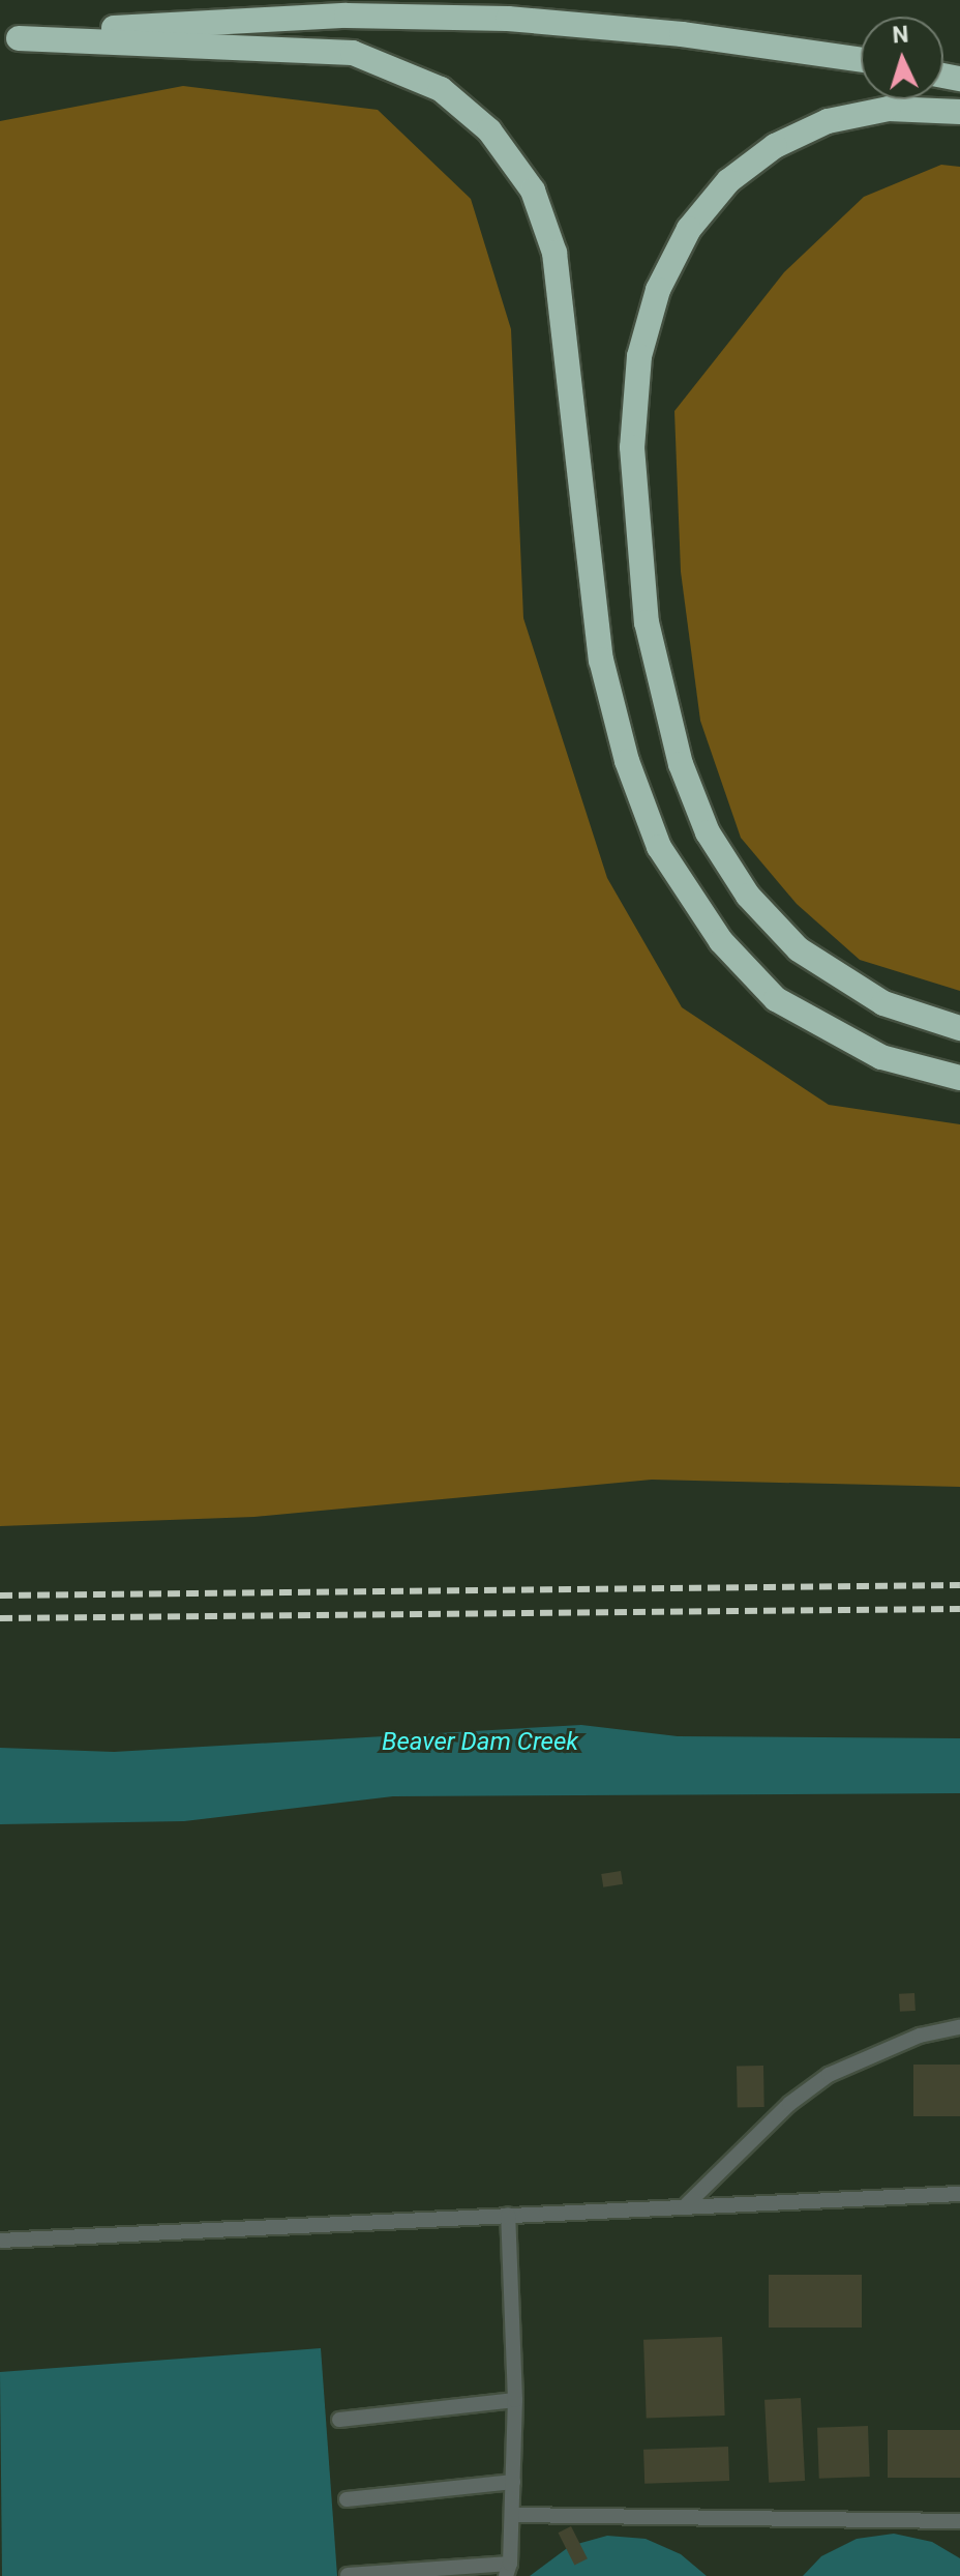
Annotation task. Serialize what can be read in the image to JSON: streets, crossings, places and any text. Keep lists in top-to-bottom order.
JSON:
{
  "water": ["Beaver Dam Creek"],
  "north": "top"
}
